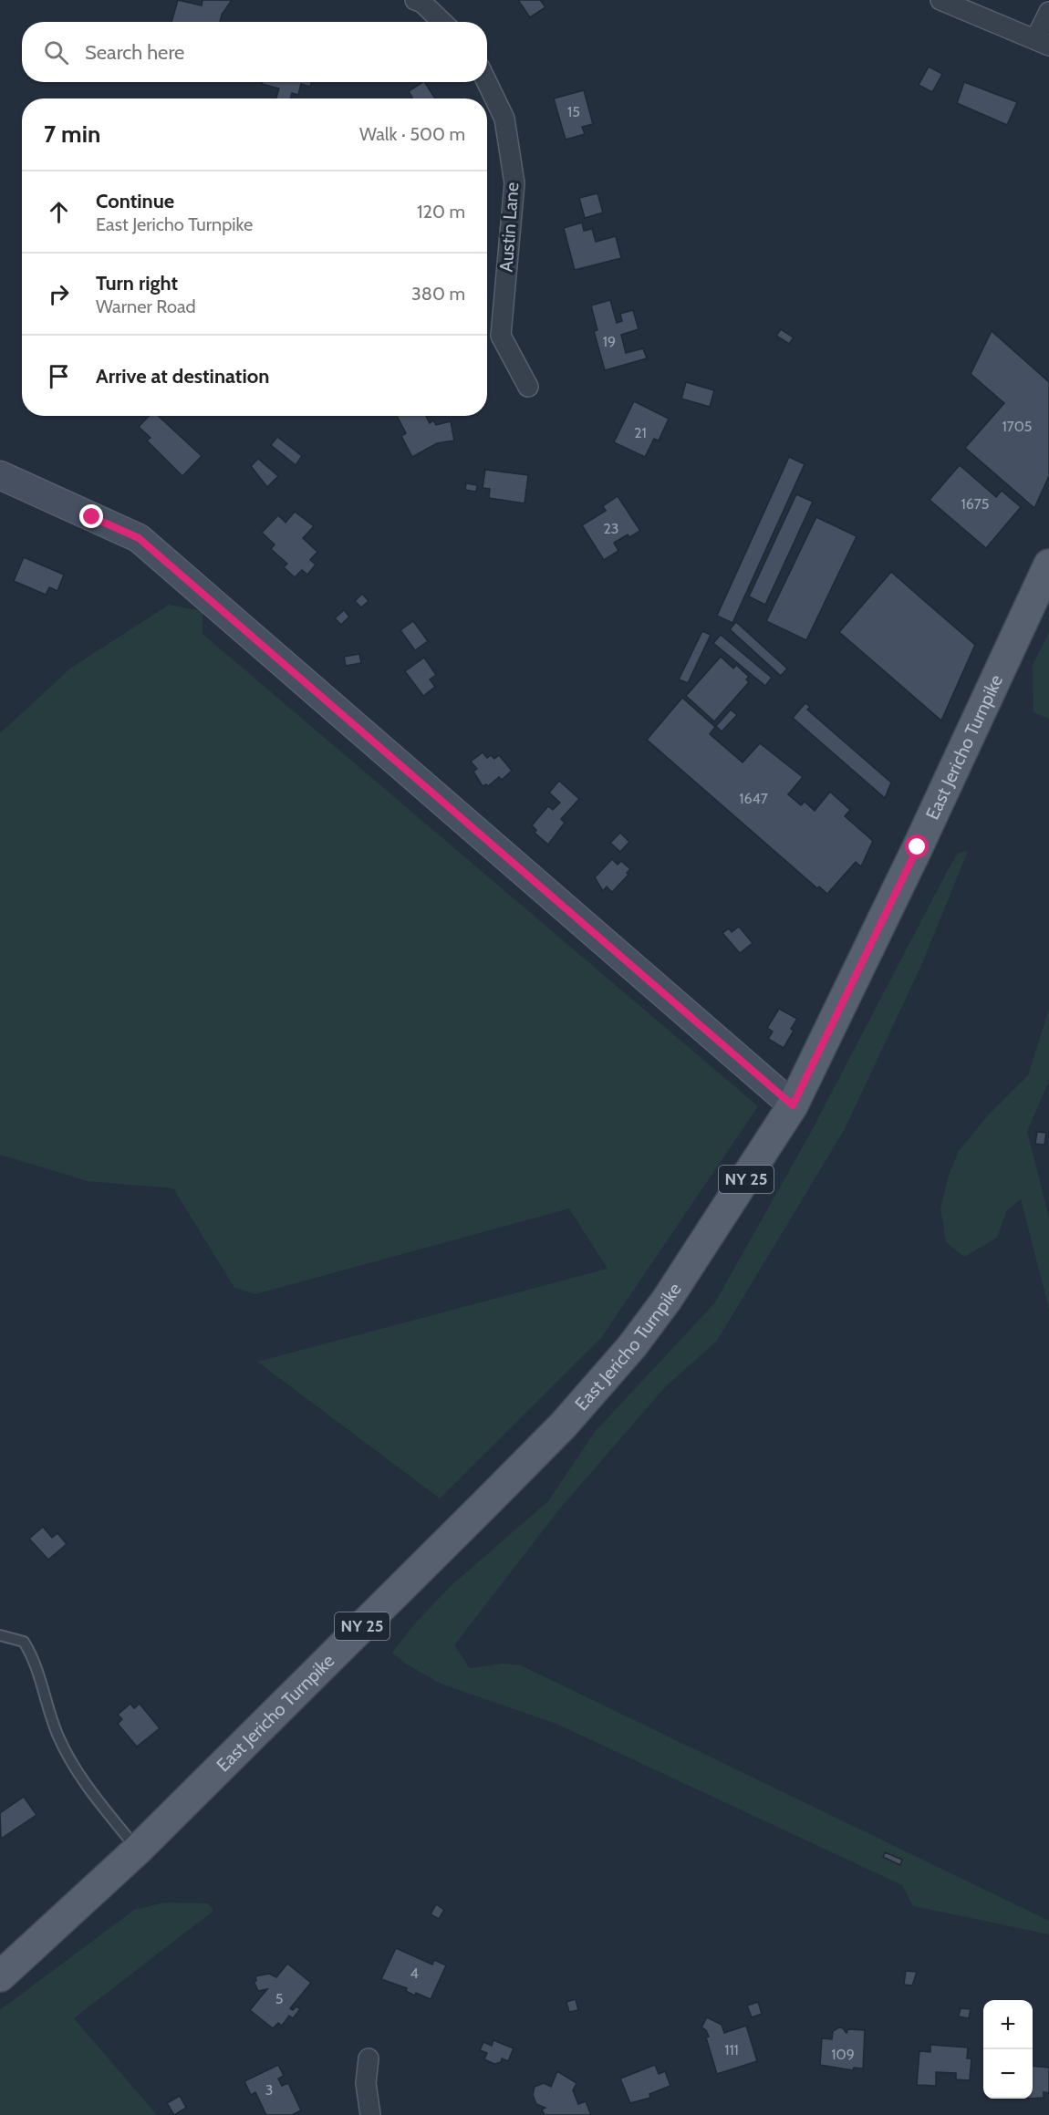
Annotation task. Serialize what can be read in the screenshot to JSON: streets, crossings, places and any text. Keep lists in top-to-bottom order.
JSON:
{
  "streets": {
    "main road": ["East Jericho Turnpike", "NY 25"],
    "street": ["Austin Lane"]
  },
  "house_numbers": [
    "15",
    "19",
    "1705",
    "21",
    "1675",
    "23",
    "1647",
    "4",
    "5",
    "111",
    "109",
    "3"
  ],
  "page": {
    "search": "Search here",
    "heading": ["7 min", "Walk · 500 m"],
    "list": [
      ["Continue", "East Jericho Turnpike", "120 m"],
      ["Turn right", "Warner Road", "380 m"],
      "Arrive at destination"
    ],
    "map_buttons": ["+", "−"]
  }
}
